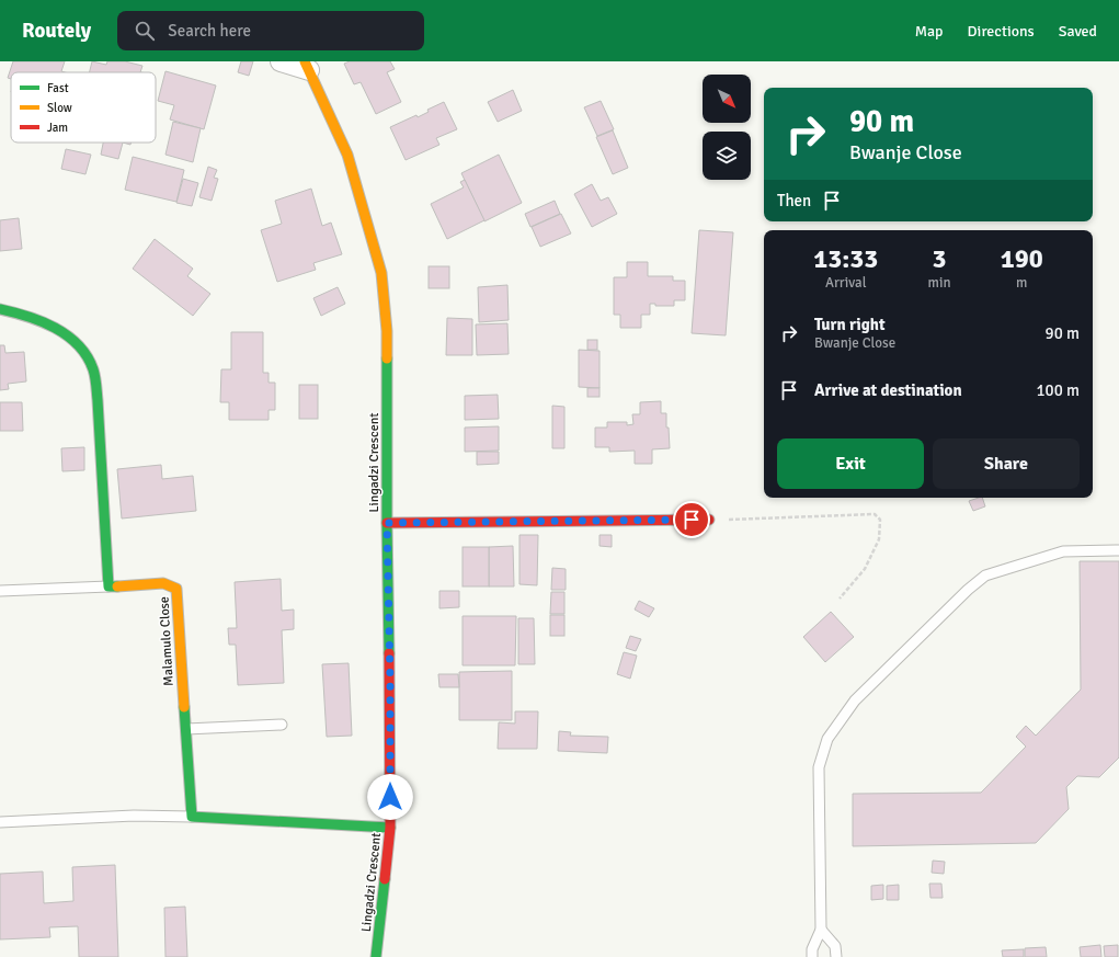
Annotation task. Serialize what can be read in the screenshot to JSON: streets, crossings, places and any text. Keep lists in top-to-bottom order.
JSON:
{
  "streets": {
    "street": ["Lingadzi Crescent", "Malamulo Close"]
  },
  "legend": ["Fast", "Slow", "Jam"],
  "north": "bottom right",
  "page": {
    "header": "Routely",
    "search": "Search here",
    "nav": ["Map", "Directions", "Saved"],
    "turn": ["90 m", "Bwanje Close"],
    "then": "Then",
    "eta": [
      "13:33",
      "Arrival",
      "3",
      "min",
      "190",
      "m"
    ],
    "list": [
      {
        "name": "Turn right",
        "note": "Bwanje Close",
        "value": "90 m"
      },
      {
        "name": "Arrive at destination",
        "value": "100 m"
      }
    ],
    "buttons": ["Exit", "Share"]
  }
}
